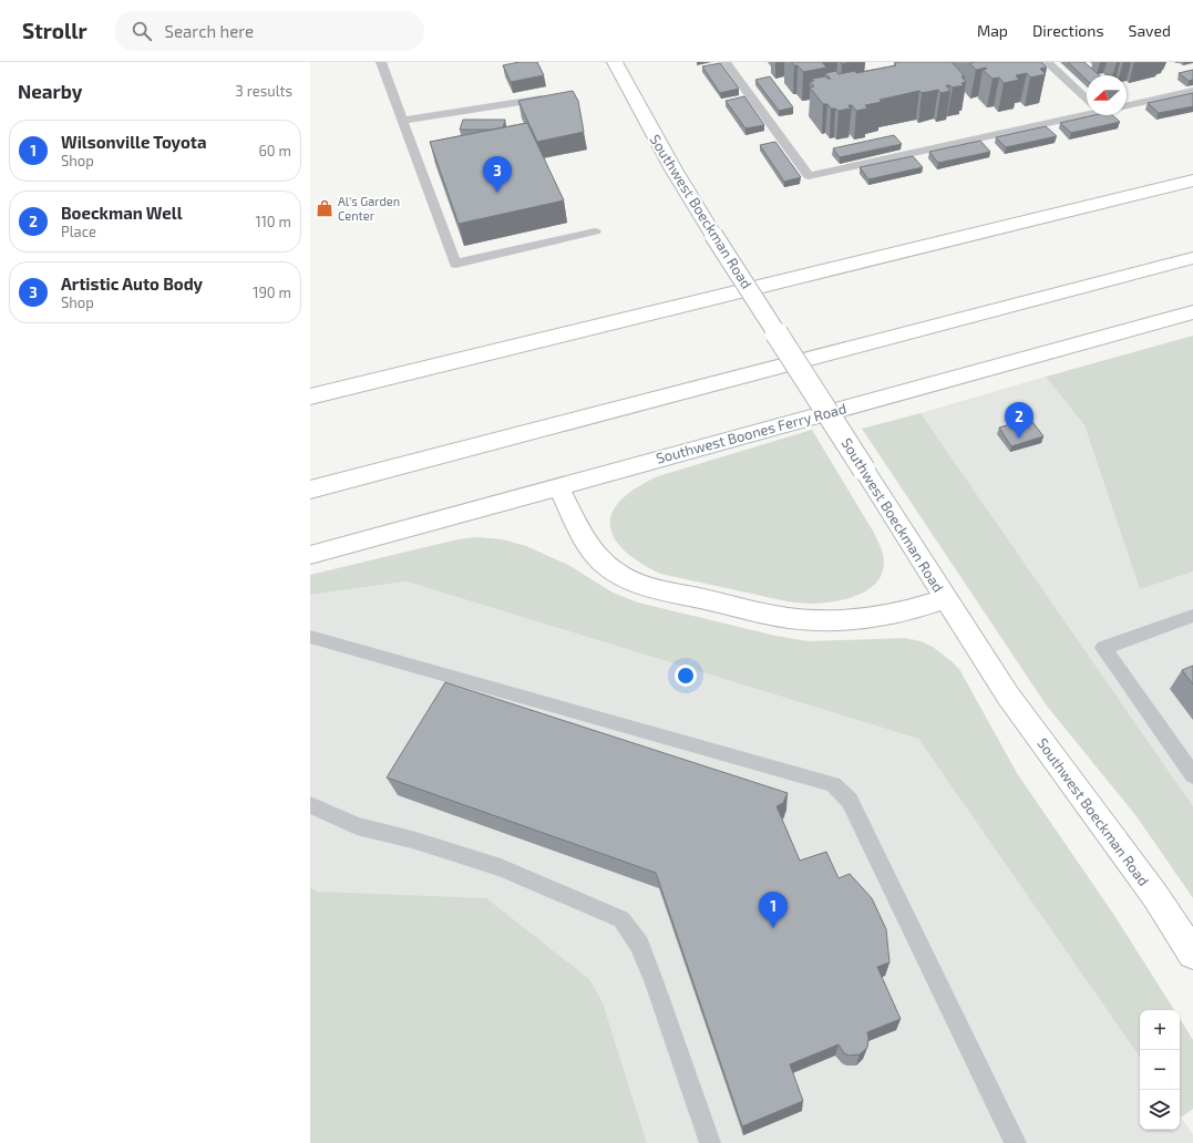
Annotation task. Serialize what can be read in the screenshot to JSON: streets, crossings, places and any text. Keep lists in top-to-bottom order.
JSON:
{
  "streets": {
    "main road": ["Southwest Boeckman Road", "Southwest Boones Ferry Road"]
  },
  "places": {
    "shop": ["Al's Garden Center"]
  },
  "north": "left",
  "page": {
    "header": "Strollr",
    "search": "Search here",
    "nav": ["Map", "Directions", "Saved"],
    "heading": ["Nearby", "3 results"],
    "list": [
      {
        "mark": "1",
        "name": "Wilsonville Toyota",
        "note": "Shop",
        "value": "60 m"
      },
      {
        "mark": "2",
        "name": "Boeckman Well",
        "note": "Place",
        "value": "110 m"
      },
      {
        "mark": "3",
        "name": "Artistic Auto Body",
        "note": "Shop",
        "value": "190 m"
      }
    ],
    "pins": ["3", "2", "1"],
    "map_buttons": ["+", "−"]
  }
}
